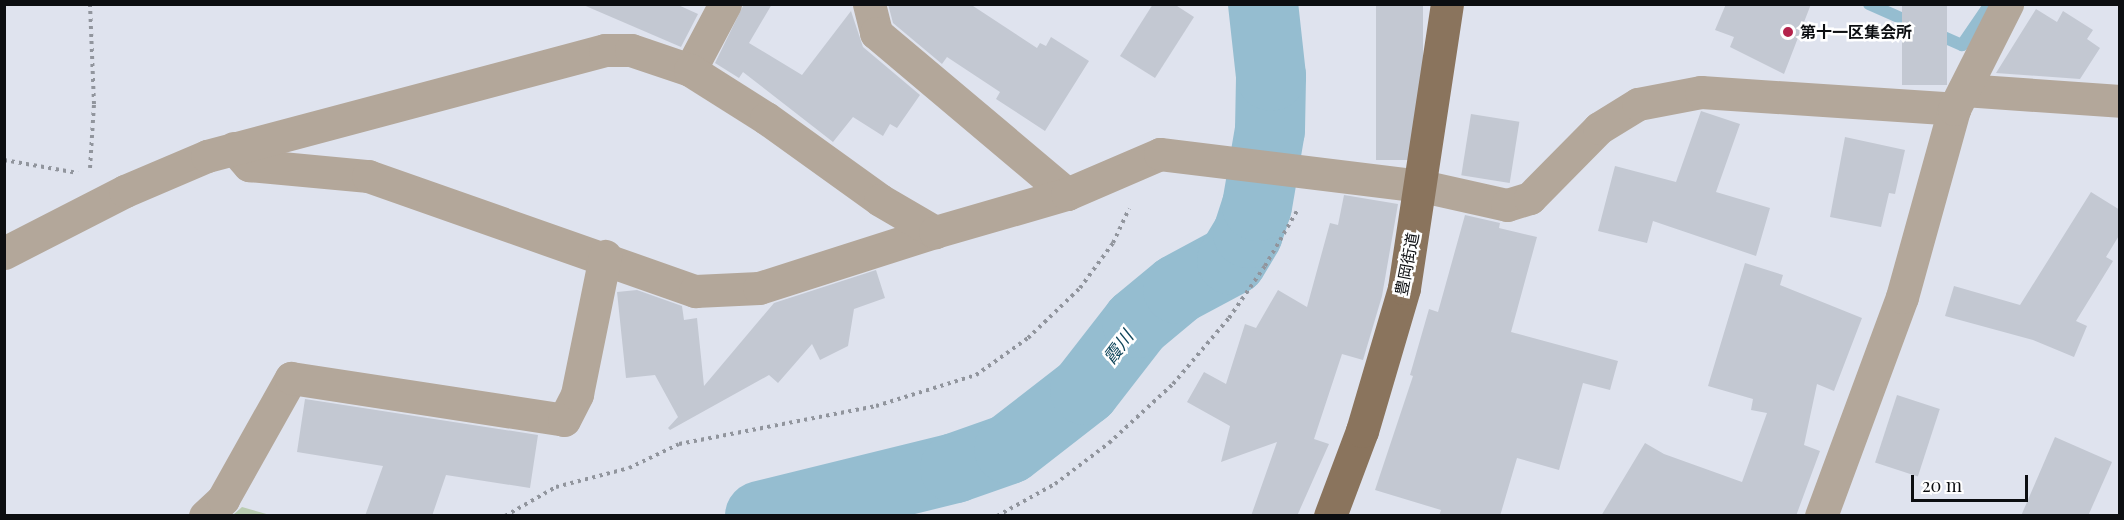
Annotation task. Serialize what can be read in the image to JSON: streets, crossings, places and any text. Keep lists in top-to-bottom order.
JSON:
{
  "streets": {
    "main road": ["豊岡街道"]
  },
  "water": ["霞川"],
  "places": ["第十一区集会所"],
  "scale_bar": "20 m"
}
